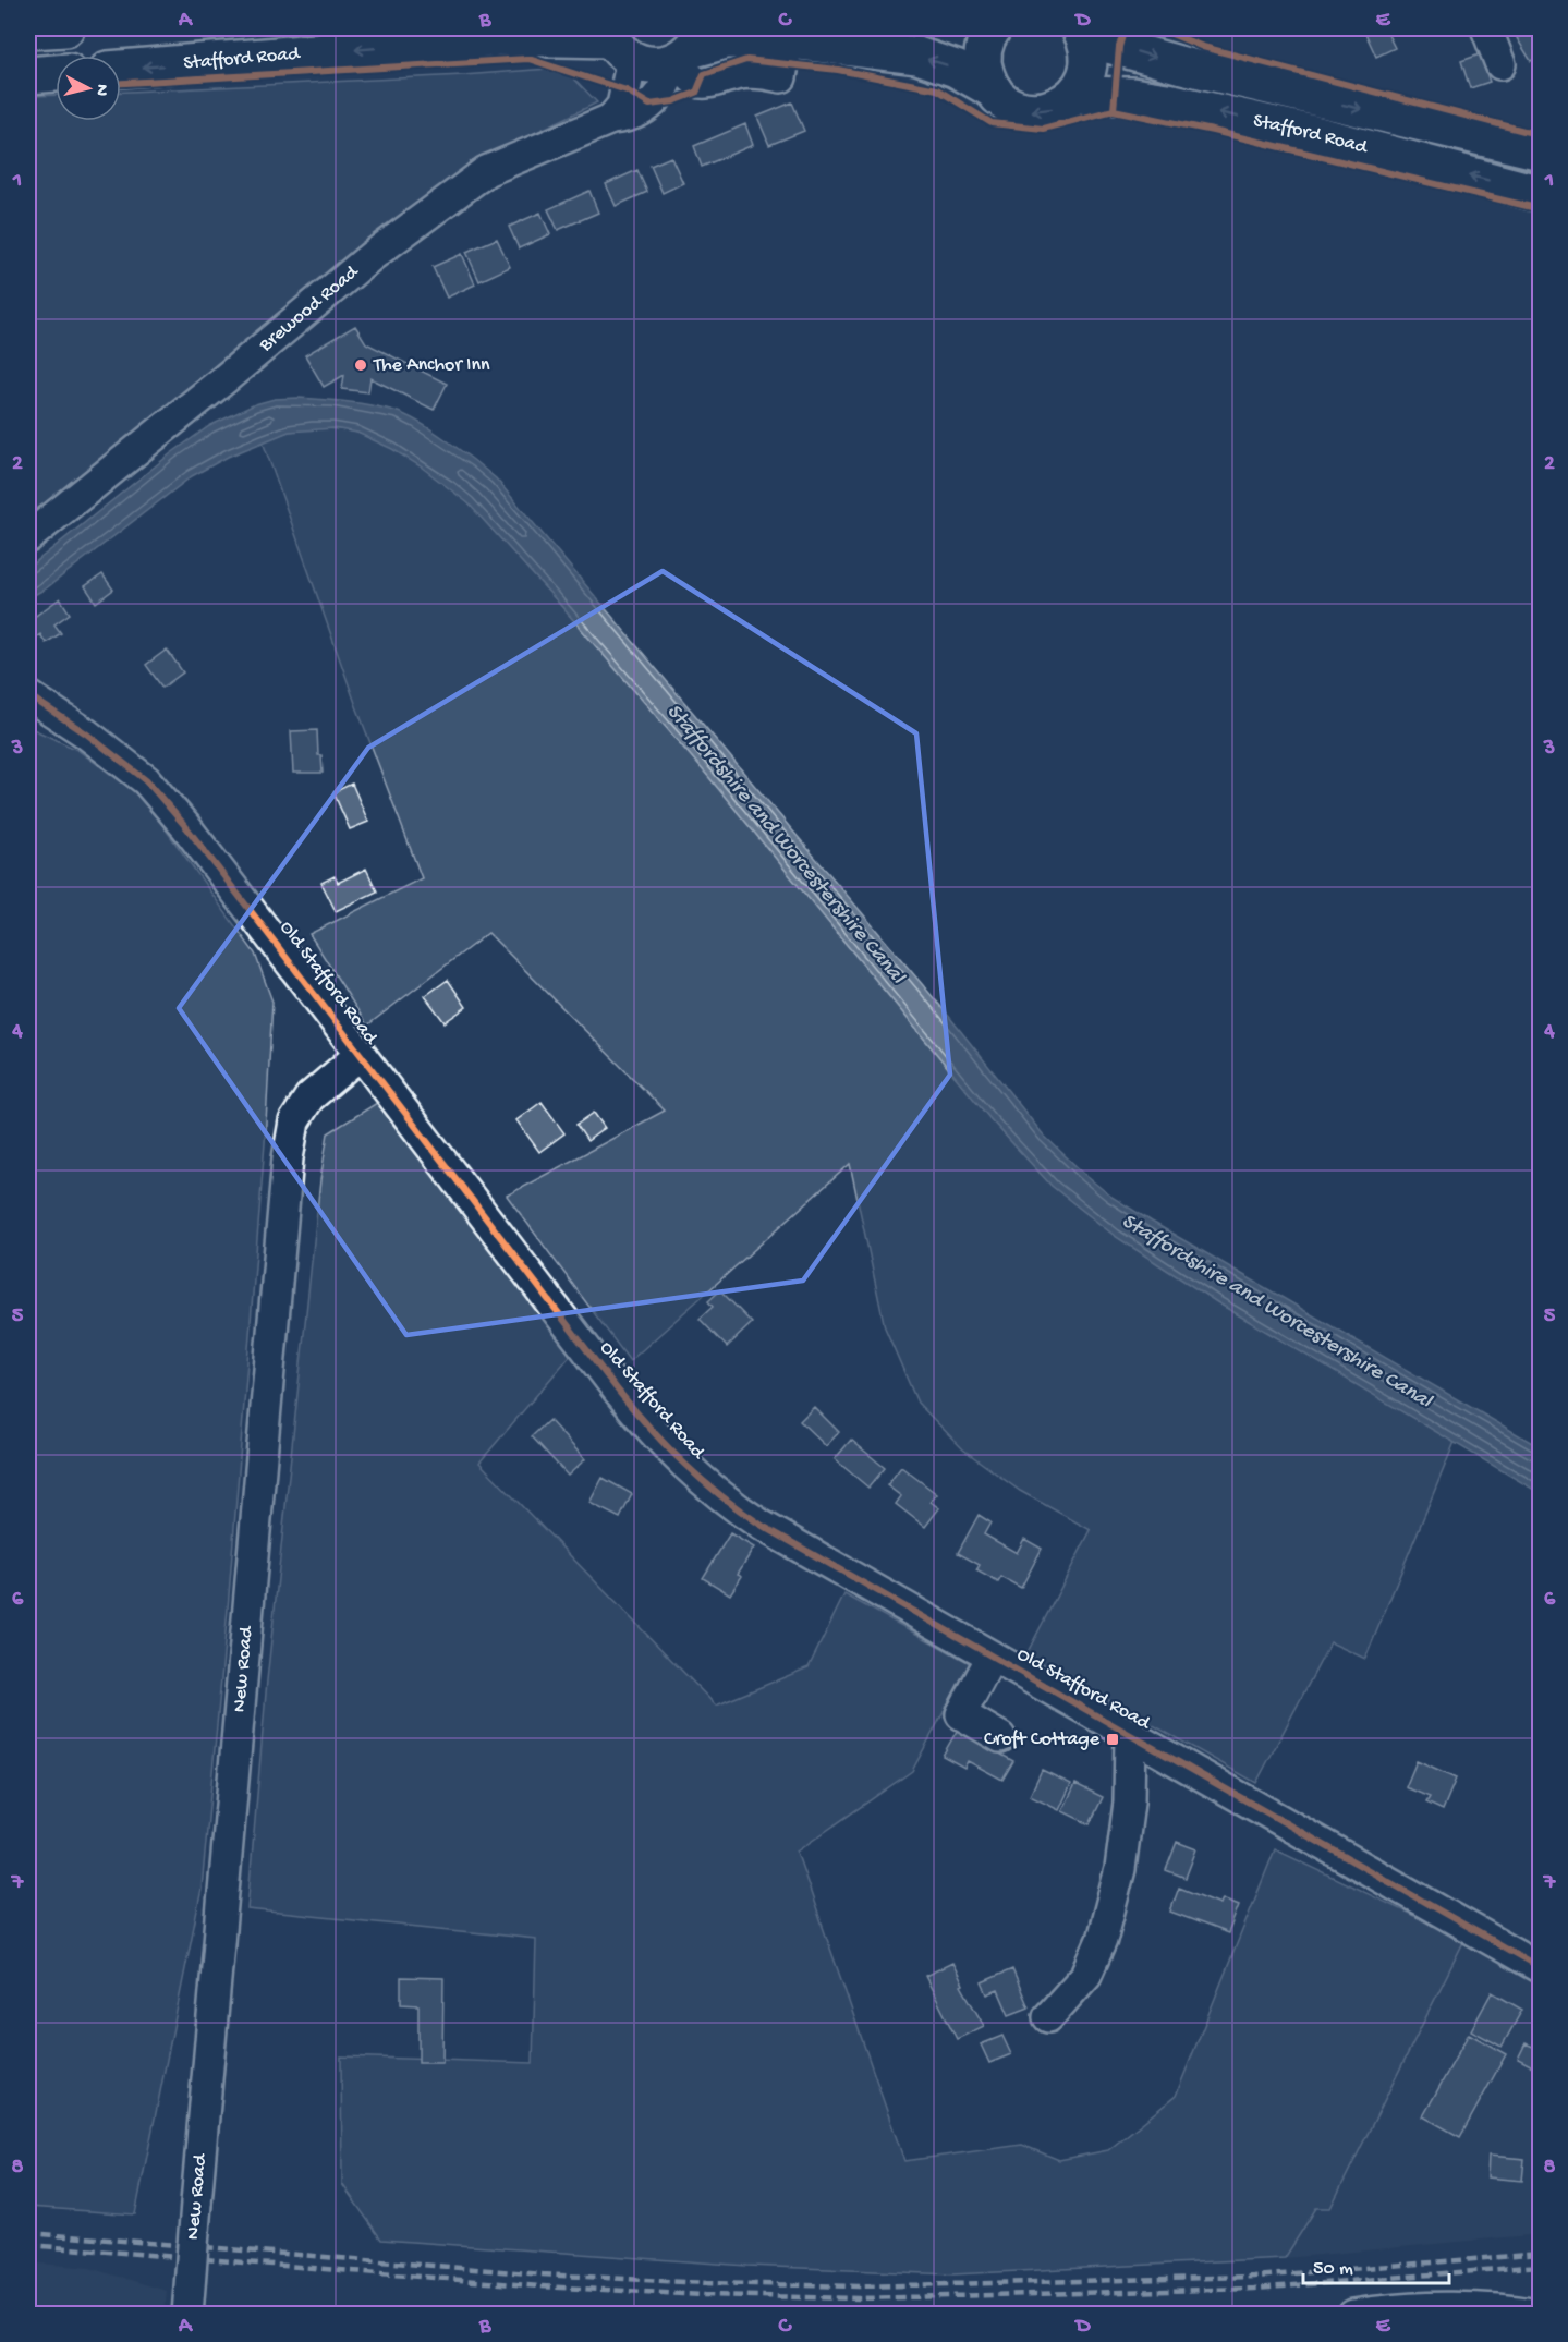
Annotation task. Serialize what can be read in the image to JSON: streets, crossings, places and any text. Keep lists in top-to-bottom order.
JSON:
{
  "streets": {
    "highway": ["Stafford Road"],
    "street": ["Brewood Road", "Old Stafford Road", "New Road"]
  },
  "crossings": [
    ["Stafford Road", "Brewood Road"],
    ["Old Stafford Road", "New Road"]
  ],
  "water": ["Staffordshire and Worcestershire Canal"],
  "places": {
    "other": ["The Anchor Inn"],
    "transit": ["Croft Cottage"]
  },
  "scale_bar": "50 m",
  "north": "right",
  "grid": {
    "columns": [
      "A",
      "B",
      "C",
      "D",
      "E"
    ],
    "rows": [
      "1",
      "2",
      "3",
      "4",
      "5",
      "6",
      "7",
      "8"
    ]
  }
}
